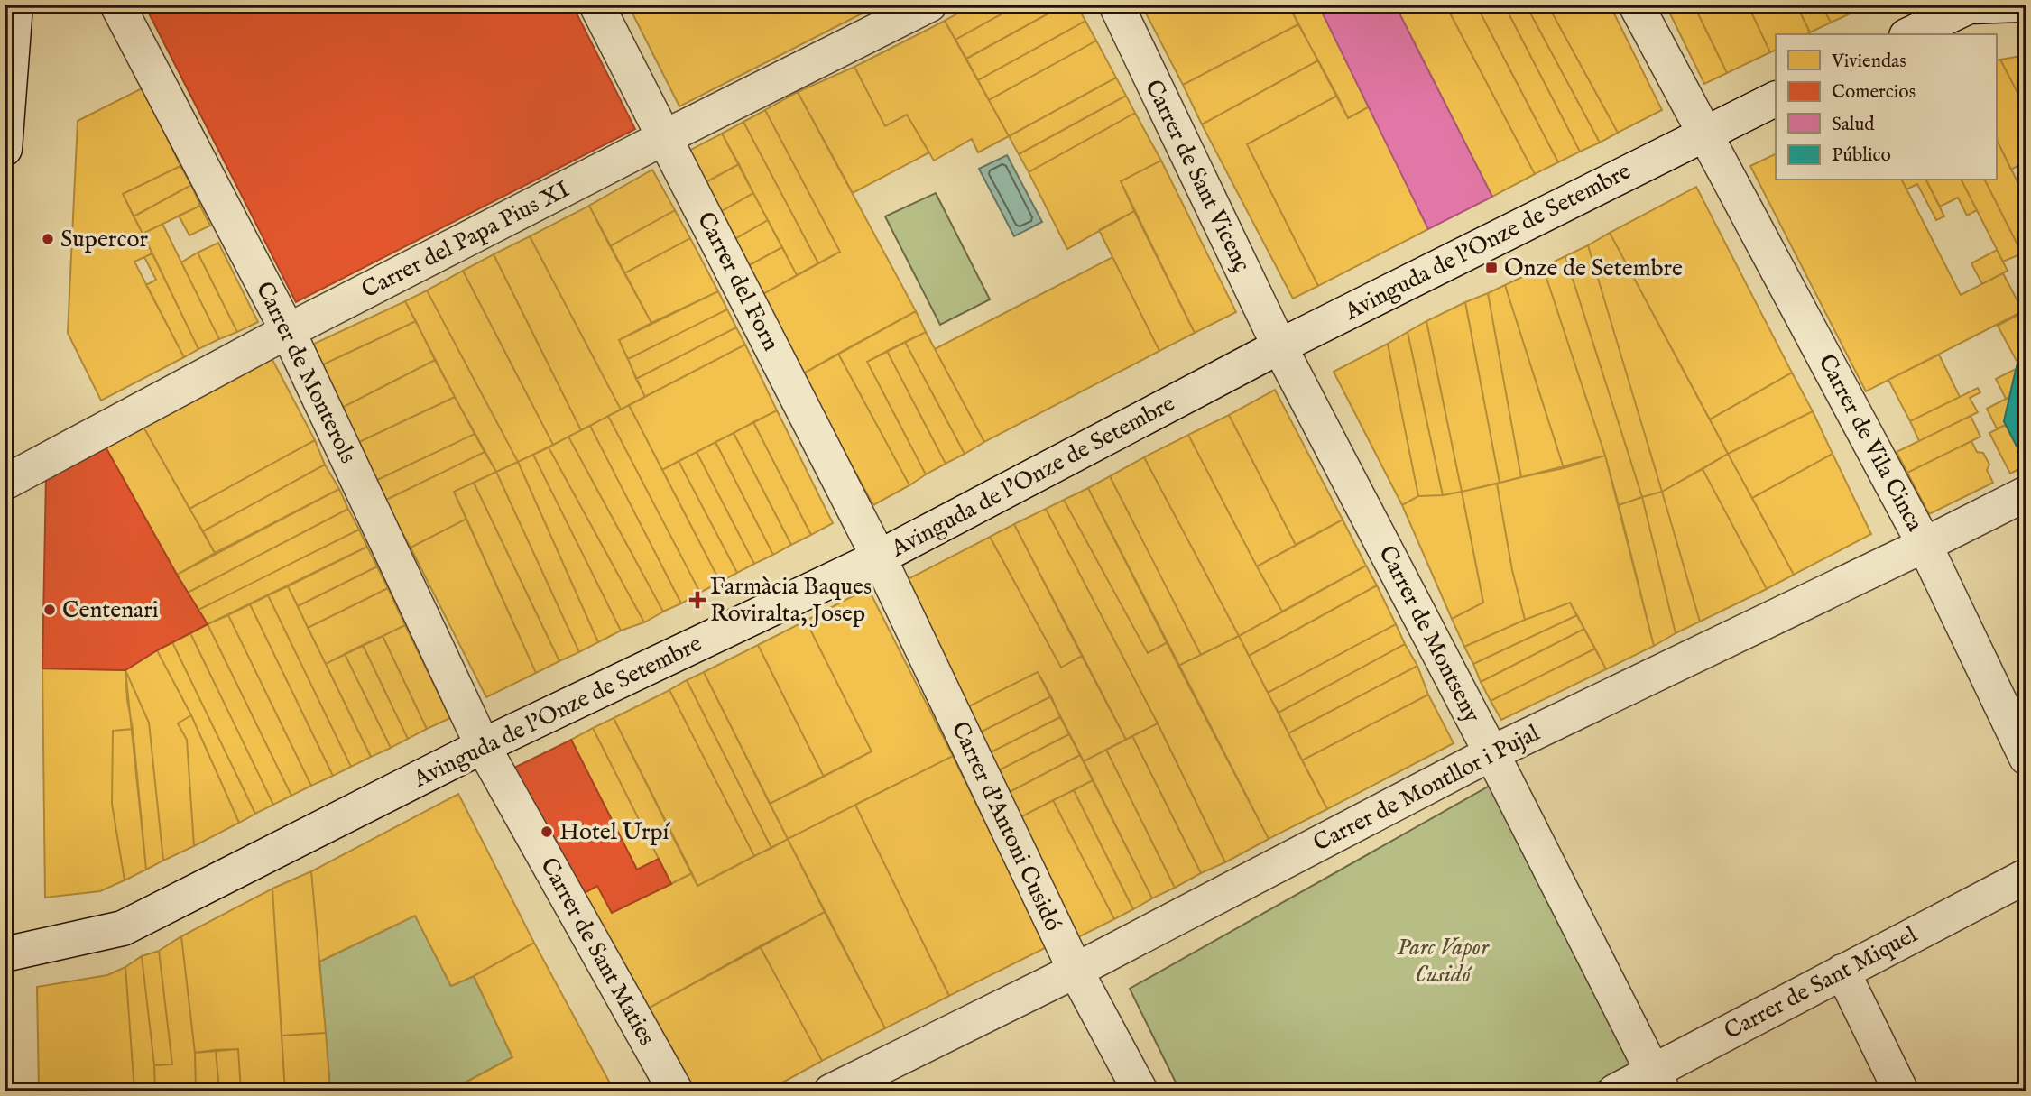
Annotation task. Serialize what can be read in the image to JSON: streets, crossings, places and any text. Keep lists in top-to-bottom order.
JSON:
{
  "streets": {
    "street": [
      "Carrer de Sant Vicenç",
      "Carrer del Papa Pius XI",
      "Avinguda de l'Onze de Setembre",
      "Carrer del Forn",
      "Carrer de Monterols",
      "Carrer de Vila Cinca",
      "Carrer de Montseny",
      "Carrer de Montllor i Pujal",
      "Carrer d'Antoni Cusidó",
      "Carrer de Sant Maties",
      "Carrer de Sant Miquel"
    ]
  },
  "crossings": [
    ["Carrer de Sant Vicenç", "Avinguda de l'Onze de Setembre"],
    ["Carrer de Sant Vicenç", "Carrer de Montseny"],
    ["Carrer del Papa Pius XI", "Carrer del Forn"],
    ["Carrer del Papa Pius XI", "Carrer de Monterols"],
    ["Avinguda de l'Onze de Setembre", "Carrer del Forn"],
    ["Avinguda de l'Onze de Setembre", "Carrer de Monterols"],
    ["Avinguda de l'Onze de Setembre", "Carrer de Vila Cinca"],
    ["Avinguda de l'Onze de Setembre", "Carrer de Montseny"],
    ["Avinguda de l'Onze de Setembre", "Carrer d'Antoni Cusidó"],
    ["Avinguda de l'Onze de Setembre", "Carrer de Sant Maties"],
    ["Carrer del Forn", "Carrer d'Antoni Cusidó"],
    ["Carrer de Monterols", "Carrer de Sant Maties"],
    ["Carrer de Vila Cinca", "Carrer de Montllor i Pujal"],
    ["Carrer de Montseny", "Carrer de Montllor i Pujal"],
    ["Carrer de Montseny", "Carrer de Sant Miquel"],
    ["Carrer de Montllor i Pujal", "Carrer d'Antoni Cusidó"]
  ],
  "parks": ["Parc Vapor Cusidó"],
  "places": {
    "other": ["Supercor", "Centenari", "Hotel Urpí"],
    "transit": ["Onze de Setembre"],
    "health": ["Farmàcia Baques Roviralta, Josep"]
  },
  "legend": [
    "Viviendas",
    "Comercios",
    "Salud",
    "Público"
  ]
}
